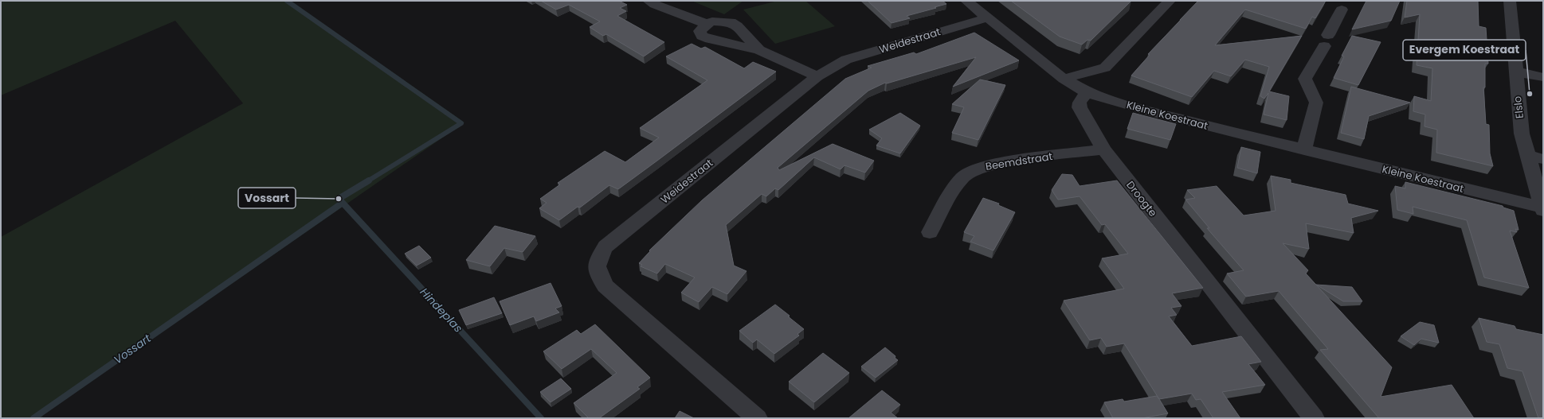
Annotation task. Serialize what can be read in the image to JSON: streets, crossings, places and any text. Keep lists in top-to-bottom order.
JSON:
{
  "streets": {
    "street": [
      "Weidestraat",
      "Elslo",
      "Kleine Koestraat",
      "Beemdstraat",
      "Droogte"
    ]
  },
  "crossings": [
    ["Elslo", "Kleine Koestraat"],
    ["Kleine Koestraat", "Droogte"],
    ["Beemdstraat", "Droogte"]
  ],
  "water": ["Hindeplas", "Vossart"],
  "places": ["Evergem Koestraat", "Vossart"]
}
